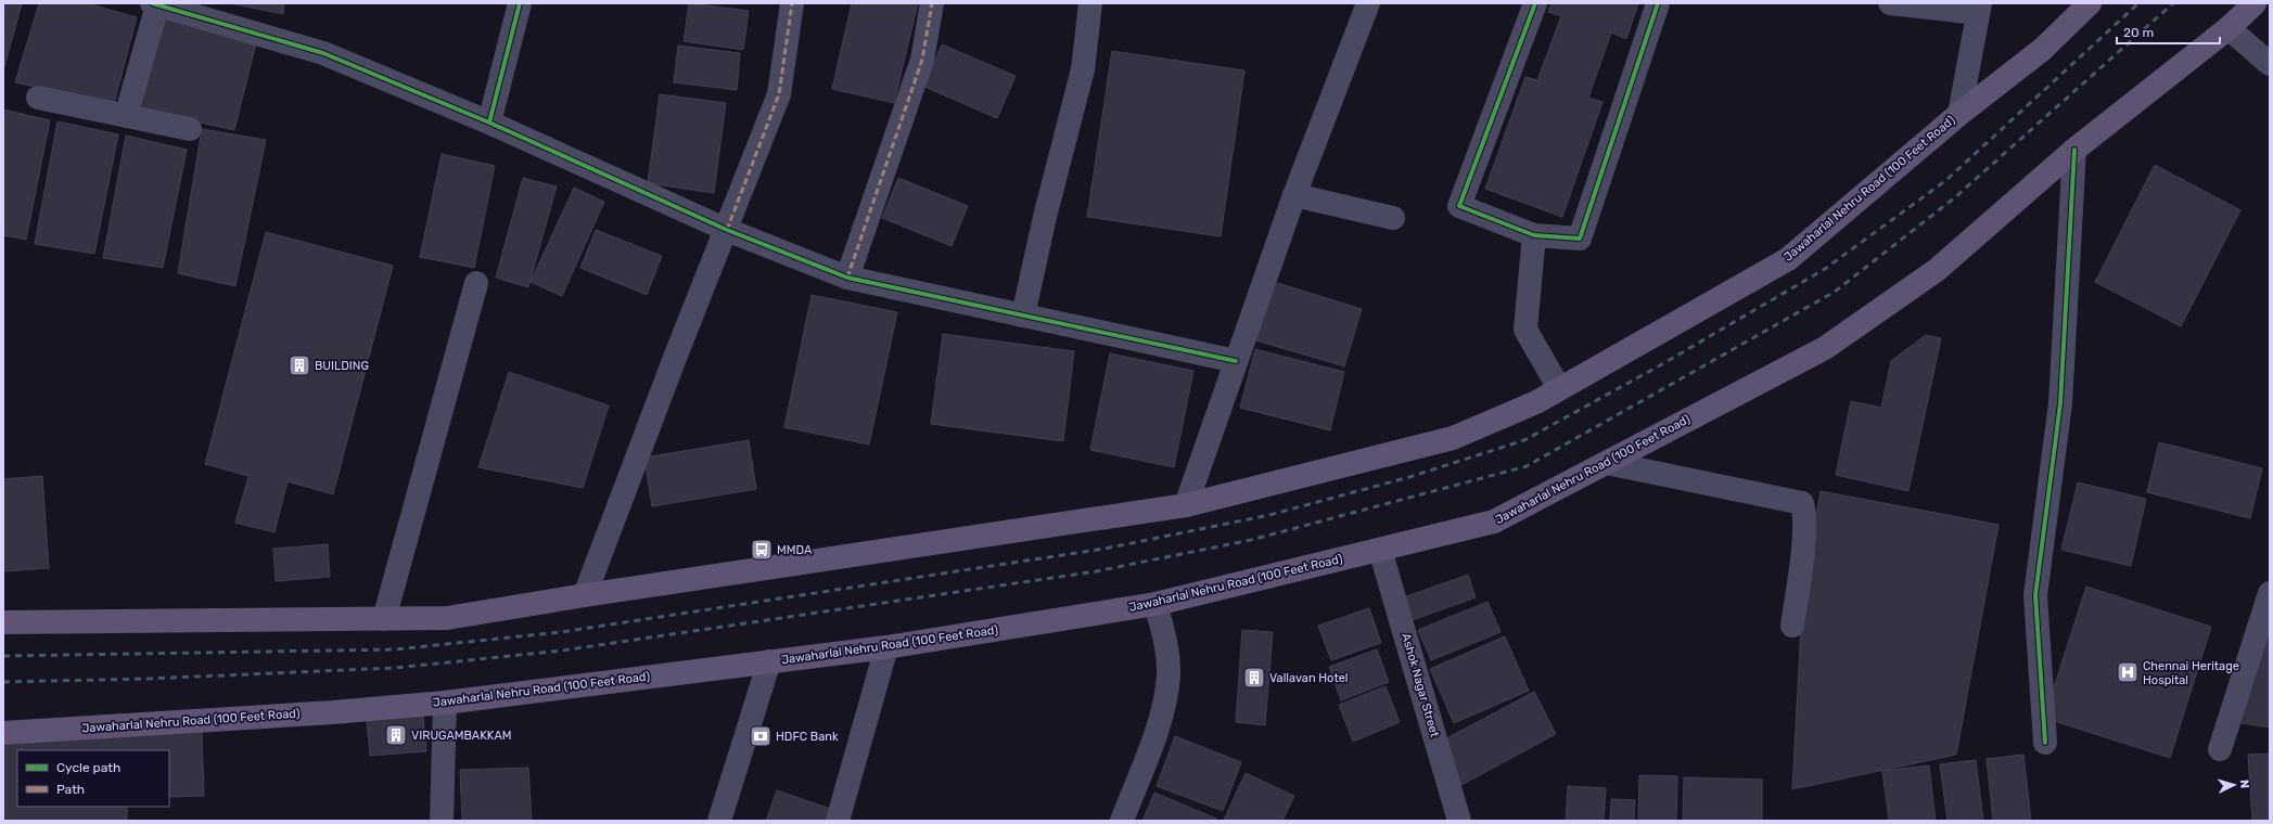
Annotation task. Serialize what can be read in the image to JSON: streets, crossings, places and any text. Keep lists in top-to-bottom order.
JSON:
{
  "streets": {
    "main road": ["Jawaharlal Nehru Road (100 Feet Road)"],
    "street": ["Ashok Nagar Street"]
  },
  "crossings": [
    ["Jawaharlal Nehru Road (100 Feet Road)", "Ashok Nagar Street"]
  ],
  "places": {
    "building": ["BUILDING", "Vallavan Hotel", "VIRUGAMBAKKAM"],
    "bus stop": ["MMDA"],
    "hospital": ["Chennai Heritage Hospital"],
    "bank": ["HDFC Bank"]
  },
  "legend": ["Cycle path", "Path"],
  "scale_bar": "20 m",
  "north": "right"
}
